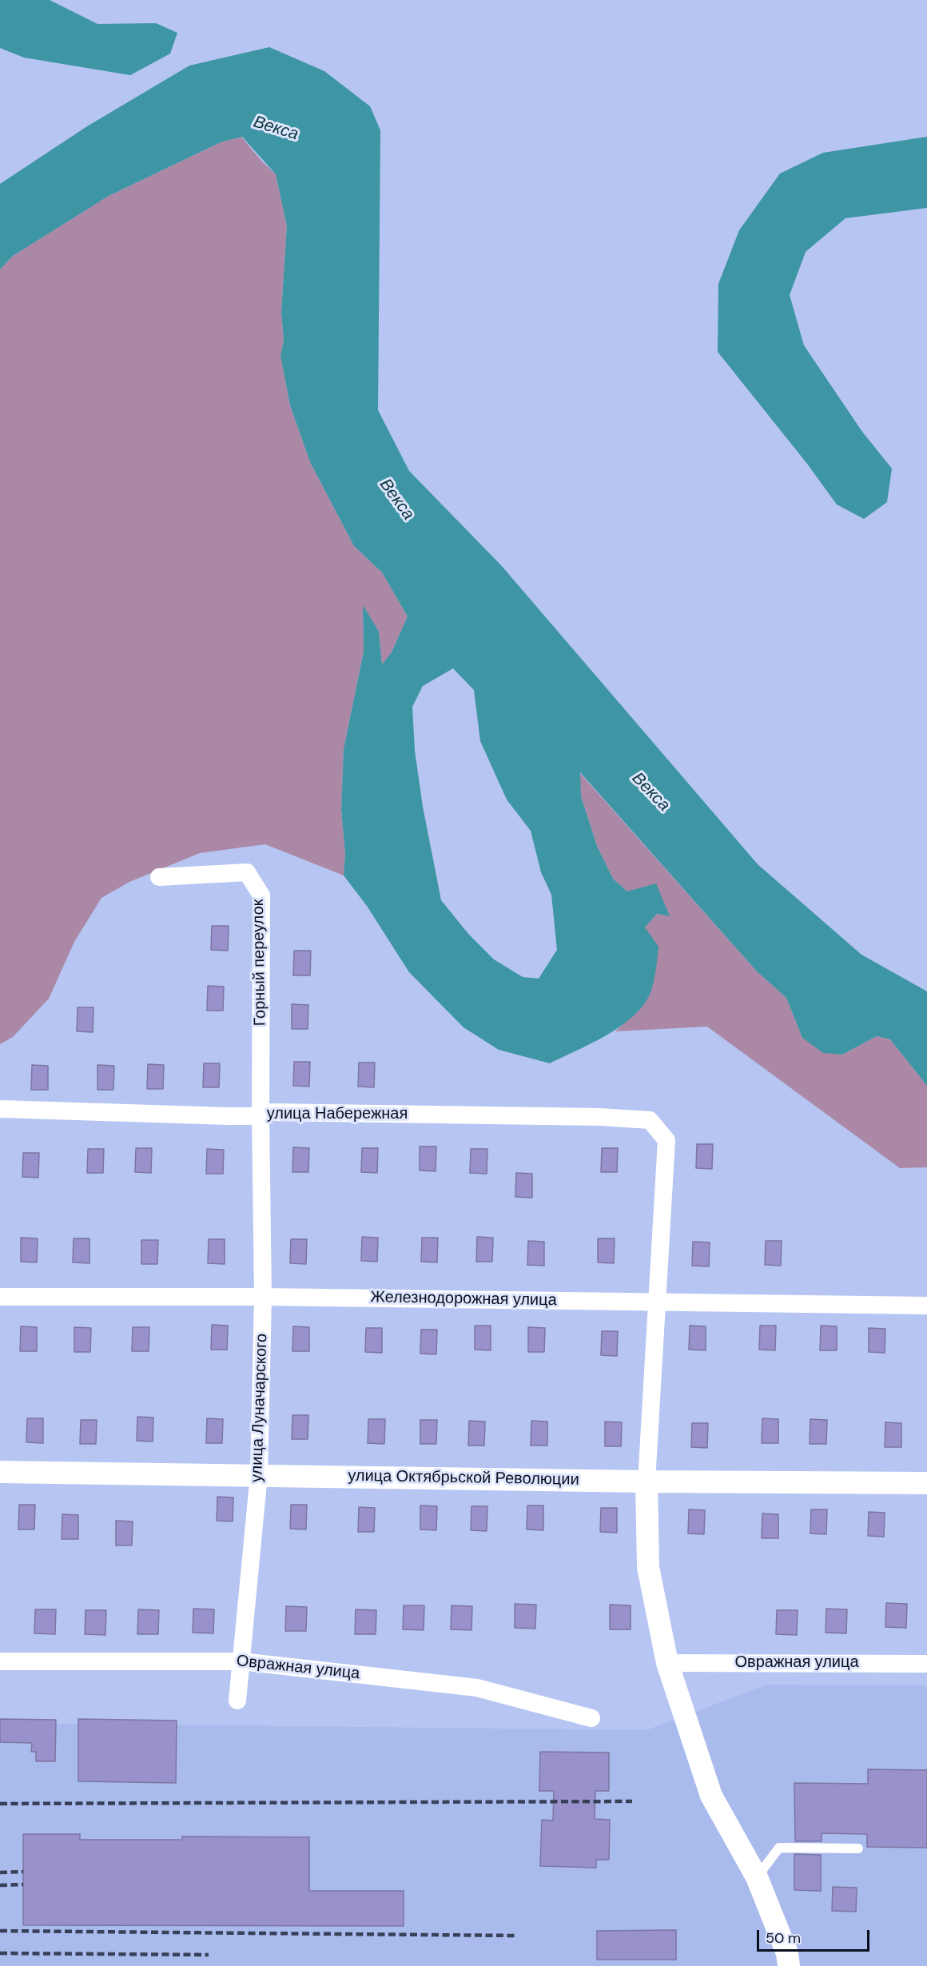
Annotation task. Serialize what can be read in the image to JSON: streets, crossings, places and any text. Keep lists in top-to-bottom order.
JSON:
{
  "streets": {
    "street": [
      "Горный переулок",
      "улица Набережная",
      "Железнодорожная улица",
      "улица Луначарского",
      "улица Октябрьской Революции",
      "Овражная улица"
    ]
  },
  "crossings": [
    ["Горный переулок", "улица Набережная"],
    ["Горный переулок", "улица Луначарского"],
    ["улица Набережная", "Железнодорожная улица"],
    ["улица Набережная", "улица Луначарского"],
    ["Железнодорожная улица", "улица Луначарского"],
    ["улица Луначарского", "улица Октябрьской Революции"],
    ["улица Луначарского", "Овражная улица"]
  ],
  "water": ["Векса"],
  "scale_bar": "50 m"
}
